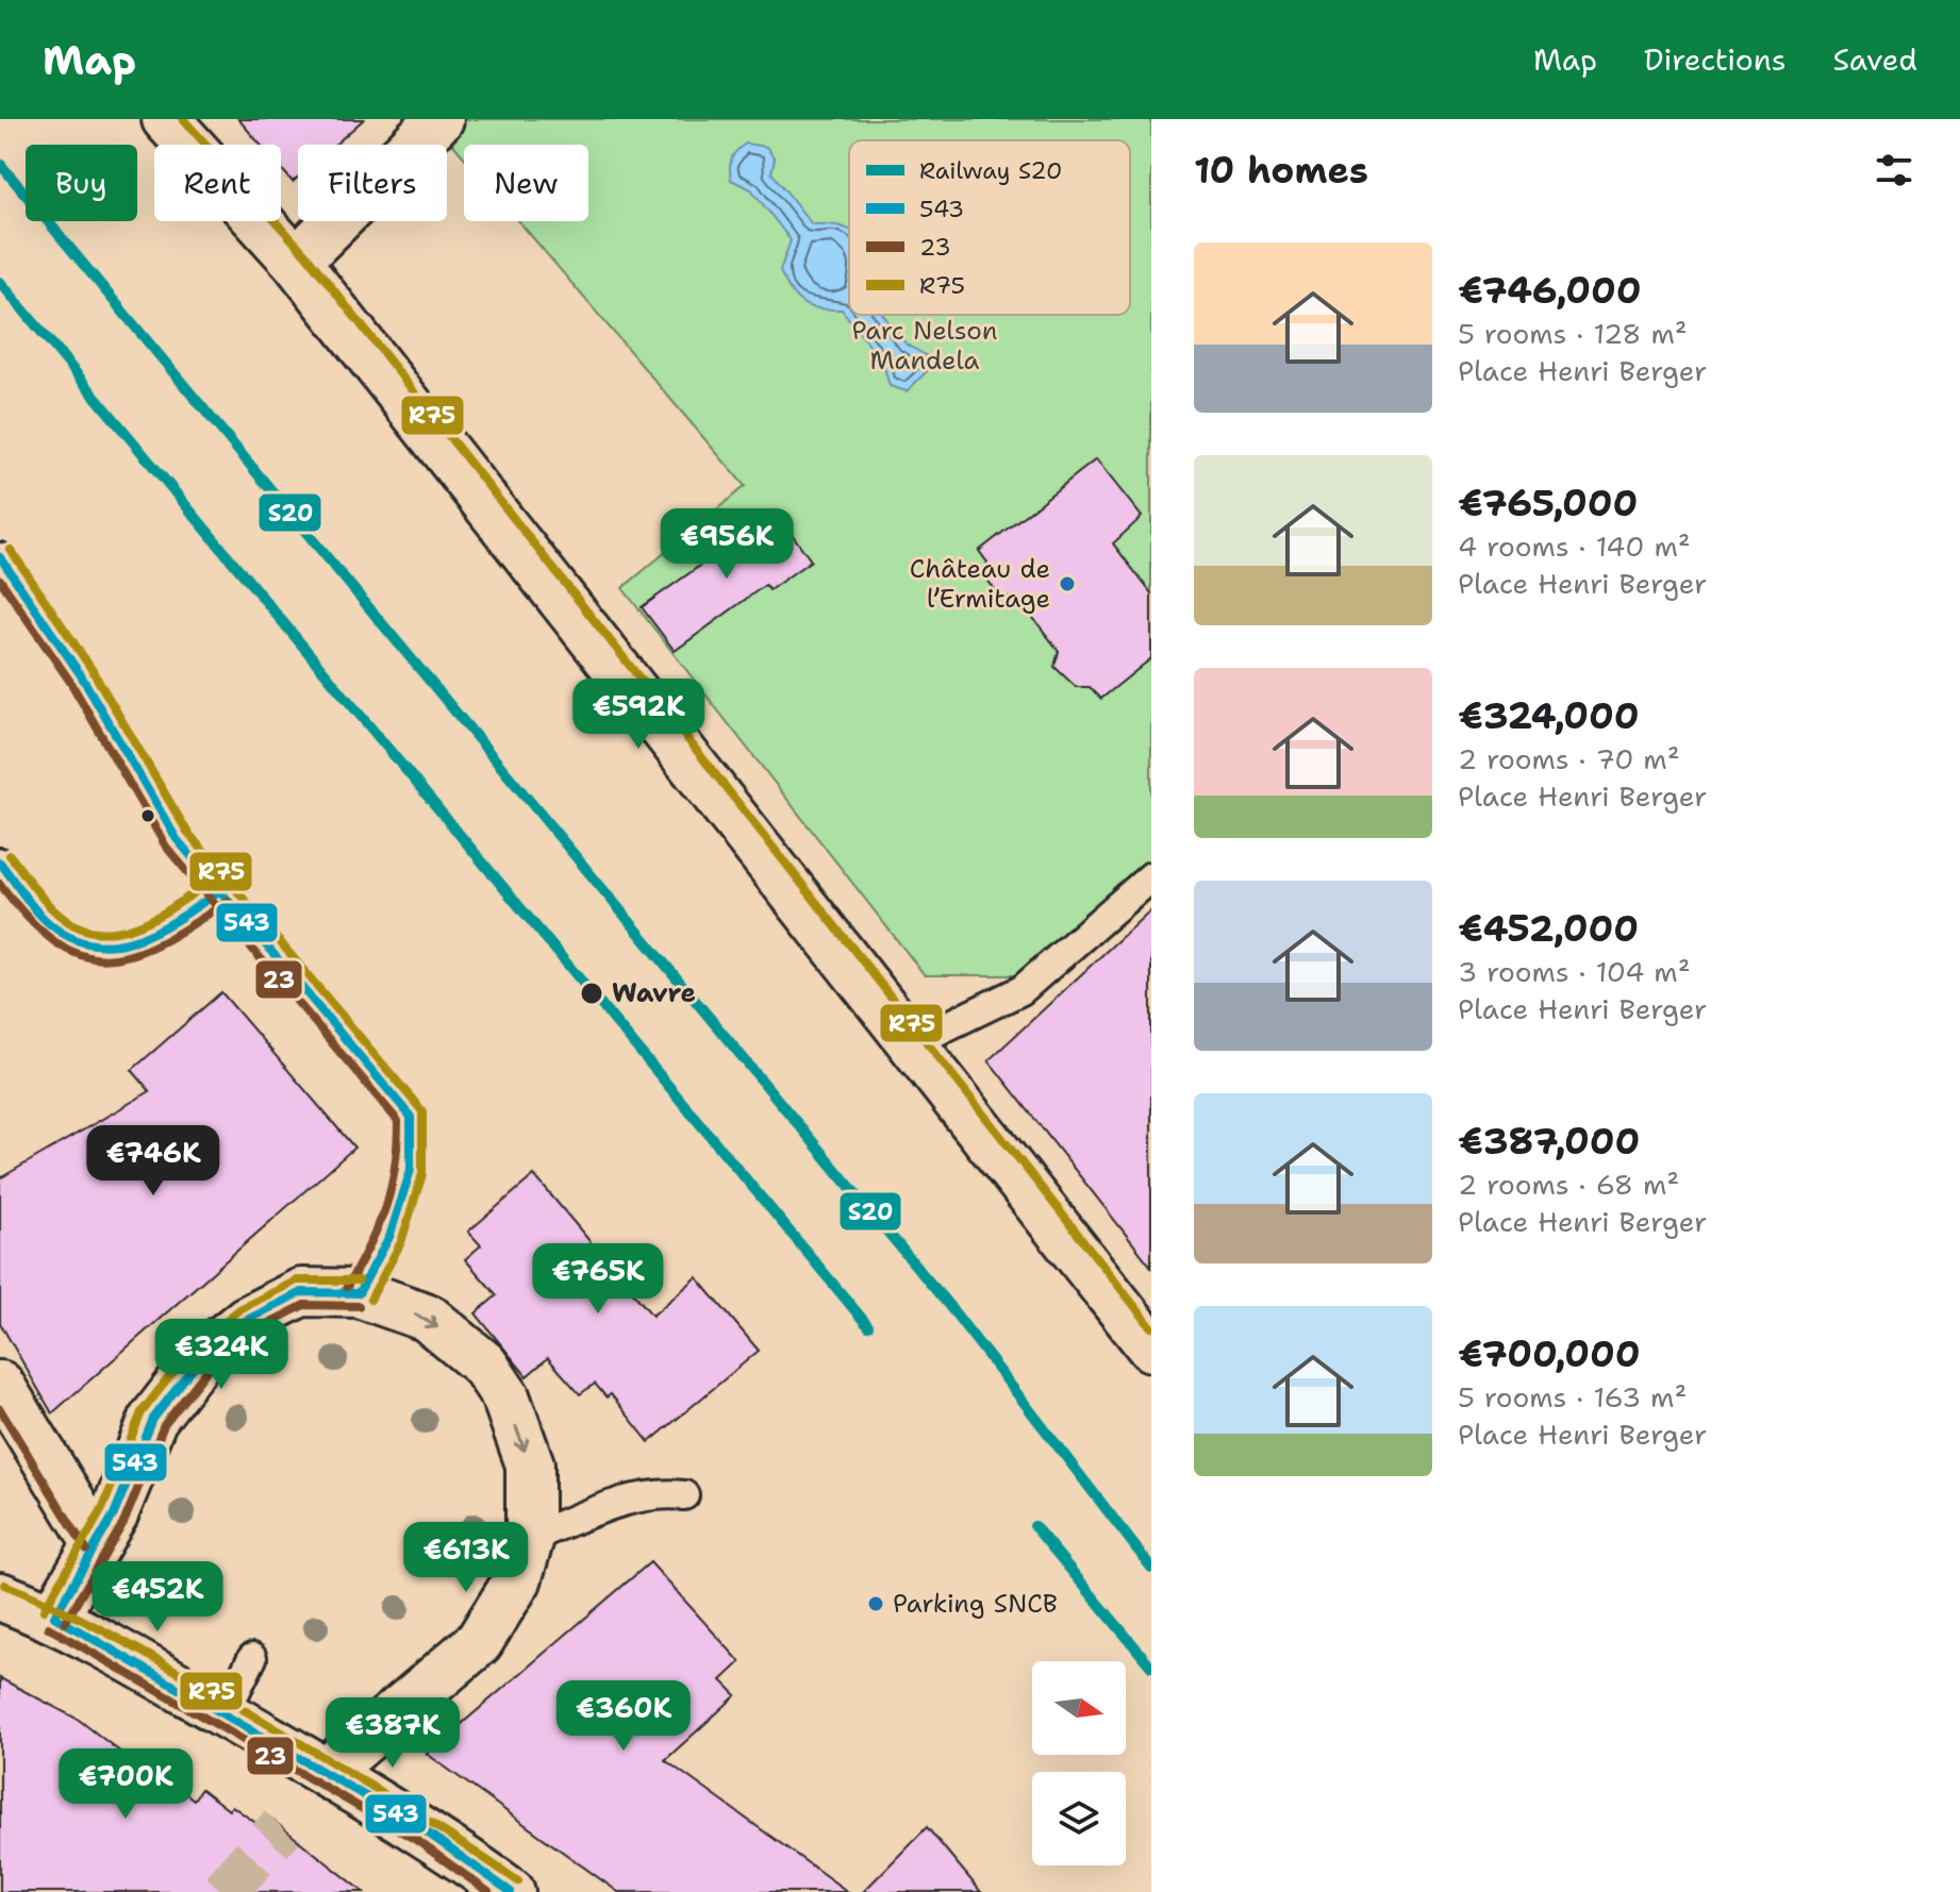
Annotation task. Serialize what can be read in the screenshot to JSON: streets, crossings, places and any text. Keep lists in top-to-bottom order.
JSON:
{
  "parks": ["Parc Nelson Mandela"],
  "places": ["Château de l’Ermitage", "Wavre", "Parking SNCB"],
  "lines": [
    "transit line R75",
    "rail line S20",
    "transit line 543",
    "transit line 23"
  ],
  "legend": [
    "Railway S20",
    "543",
    "23",
    "R75"
  ],
  "north": "right",
  "page": {
    "header": "Map",
    "nav": ["Map", "Directions", "Saved"],
    "heading": "10 homes",
    "chip": [
      "Buy",
      "Rent",
      "Filters",
      "New"
    ],
    "list": [
      {
        "name": "€746,000",
        "note": "5 rooms · 128 m² · Place Henri Berger"
      },
      {
        "name": "€765,000",
        "note": "4 rooms · 140 m² · Place Henri Berger"
      },
      {
        "name": "€324,000",
        "note": "2 rooms · 70 m² · Place Henri Berger"
      },
      {
        "name": "€452,000",
        "note": "3 rooms · 104 m² · Place Henri Berger"
      },
      {
        "name": "€387,000",
        "note": "2 rooms · 68 m² · Place Henri Berger"
      },
      {
        "name": "€700,000",
        "note": "5 rooms · 163 m² · Place Henri Berger"
      }
    ],
    "price": [
      "€956K",
      "€592K",
      "€746K",
      "€765K",
      "€324K",
      "€613K",
      "€452K",
      "€360K",
      "€387K",
      "€700K"
    ]
  }
}
